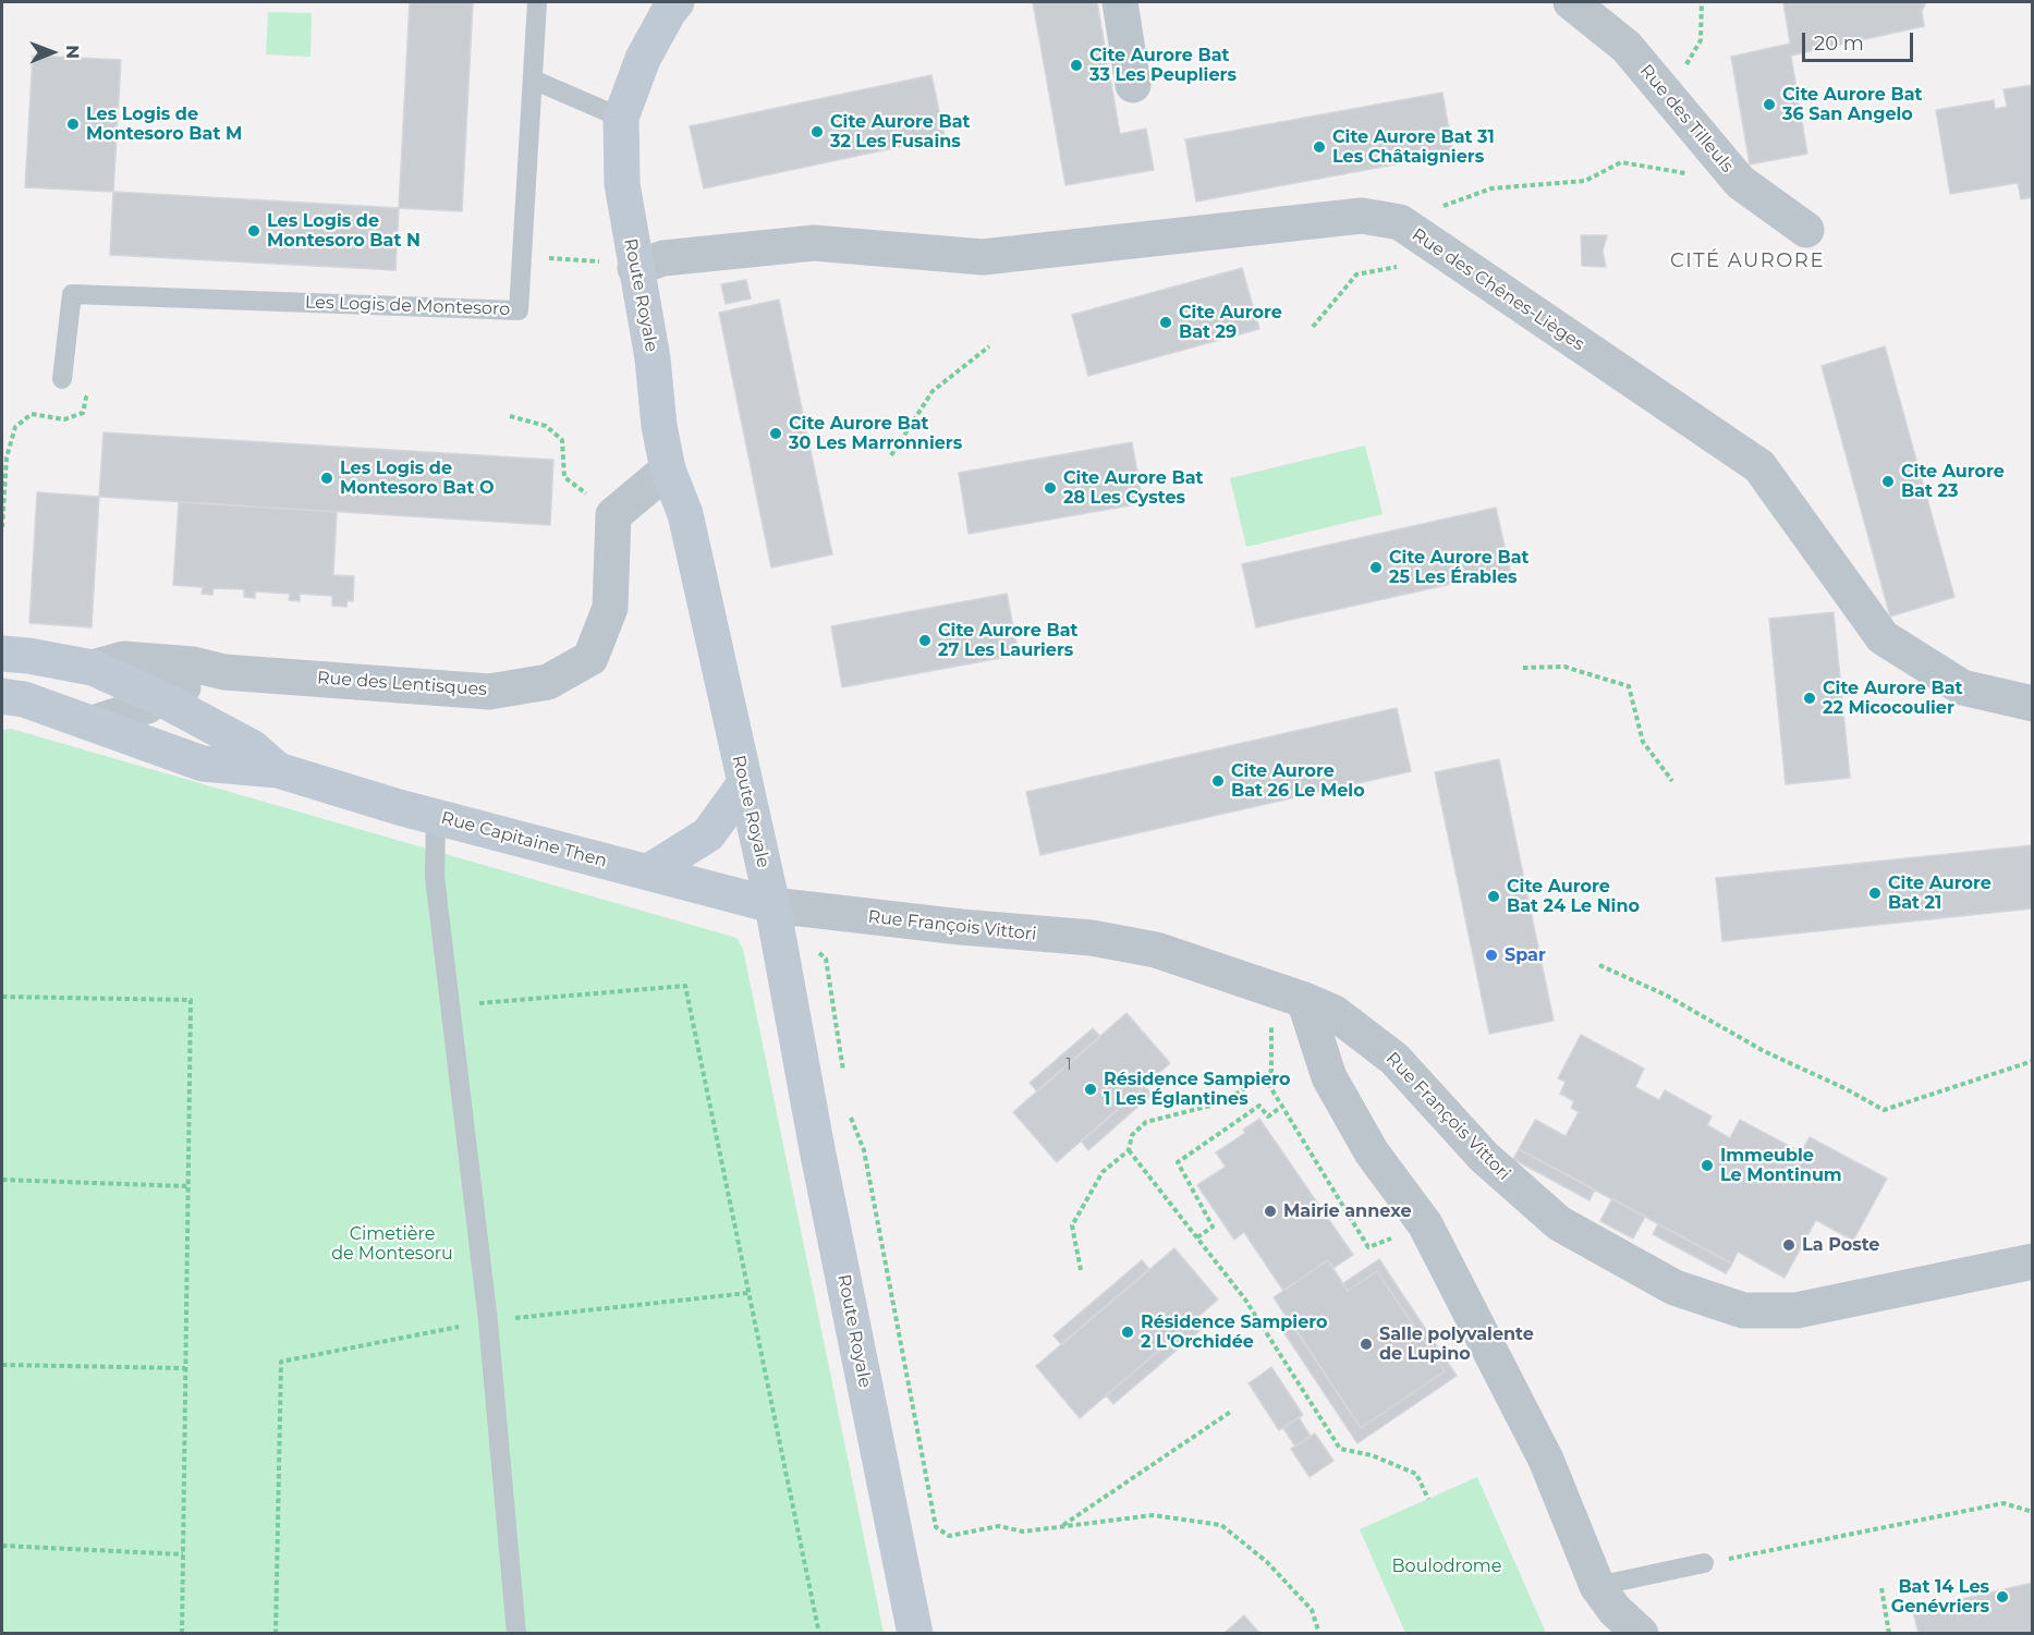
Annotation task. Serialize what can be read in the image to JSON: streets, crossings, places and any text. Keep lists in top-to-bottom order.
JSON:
{
  "streets": {
    "main road": ["Route Royale", "Rue Capitaine Then"],
    "street": [
      "Rue des Tilleuls",
      "Rue des Chênes-Lièges",
      "Rue des Lentisques",
      "Rue François Vittori"
    ],
    "lane": ["Les Logis de Montesoro"]
  },
  "crossings": [
    ["Rue des Chênes-Lièges", "Route Royale"],
    ["Route Royale", "Rue des Lentisques"],
    ["Route Royale", "Rue Capitaine Then"],
    ["Route Royale", "Rue François Vittori"],
    ["Rue des Lentisques", "Rue Capitaine Then"],
    ["Rue Capitaine Then", "Rue François Vittori"]
  ],
  "districts": ["CITÉ AURORE"],
  "parks": ["Cimetière de Montesoru", "Boulodrome"],
  "places": [
    "Cite Aurore Bat 33 Les Peupliers",
    "Cite Aurore Bat 36 San Angelo",
    "Les Logis de Montesoro Bat M",
    "Cite Aurore Bat 32 Les Fusains",
    "Cite Aurore Bat 31 Les Châtaigniers",
    "Les Logis de Montesoro Bat N",
    "Cite Aurore Bat 29",
    "Cite Aurore Bat 30 Les Marronniers",
    "Les Logis de Montesoro Bat O",
    "Cite Aurore Bat 23",
    "Cite Aurore Bat 28 Les Cystes",
    "Cite Aurore Bat 25 Les Érables",
    "Cite Aurore Bat 27 Les Lauriers",
    "Cite Aurore Bat 22 Micocoulier",
    "Cite Aurore Bat 26 Le Melo",
    "Cite Aurore Bat 21",
    "Cite Aurore Bat 24 Le Nino",
    "Spar",
    "Résidence Sampiero 1 Les Églantines",
    "Immeuble Le Montinum",
    "Mairie annexe",
    "La Poste",
    "Résidence Sampiero 2 L'Orchidée",
    "Salle polyvalente de Lupino",
    "Bat 14 Les Genévriers"
  ],
  "house_numbers": ["1"],
  "scale_bar": "20 m",
  "north": "right"
}
